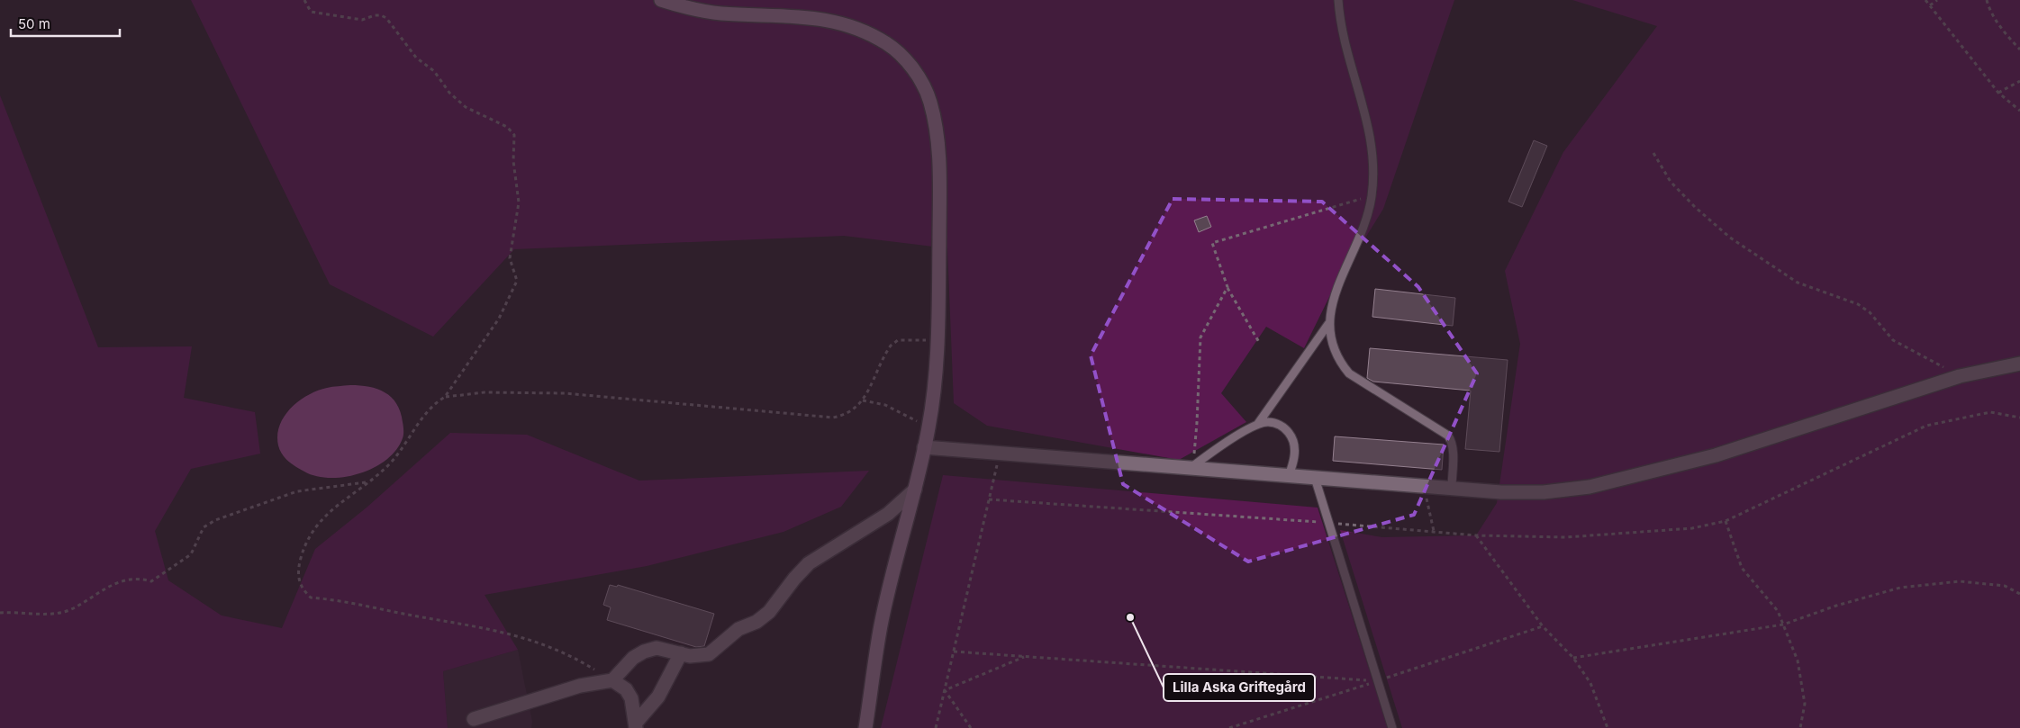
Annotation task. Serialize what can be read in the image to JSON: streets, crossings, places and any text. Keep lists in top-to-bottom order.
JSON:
{
  "places": ["Lilla Aska Griftegård"],
  "scale_bar": "50 m"
}
